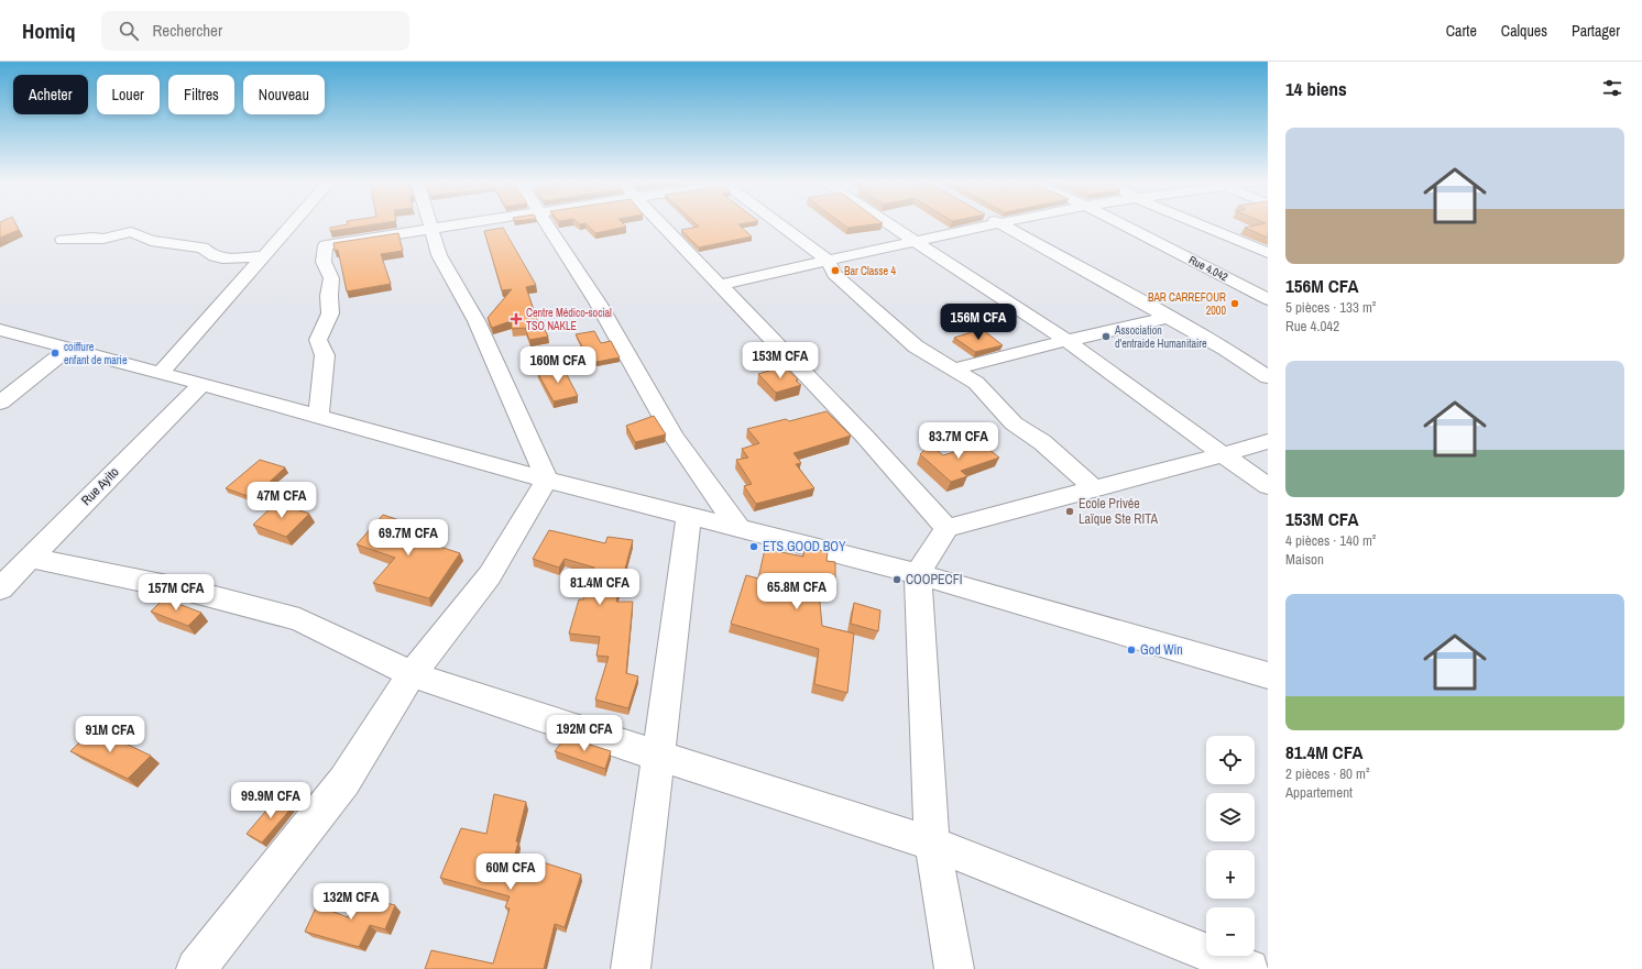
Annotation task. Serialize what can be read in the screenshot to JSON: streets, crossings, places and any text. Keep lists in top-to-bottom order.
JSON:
{
  "streets": {
    "street": ["Rue 4.042", "Rue Ayito"]
  },
  "places": {
    "other": [
      "Bar Classe 4",
      "BAR CARREFOUR 2000",
      "Association d'entraide Humanitaire",
      "coiffure enfant de marie",
      "Ecole Privée Laïque Ste RITA",
      "ETS GOOD BOY",
      "COOPECFI",
      "God Win"
    ],
    "health": ["Centre Médico-social TSO NAKLE"]
  },
  "page": {
    "header": "Homiq",
    "search": "Rechercher",
    "nav": ["Carte", "Calques", "Partager"],
    "heading": "14 biens",
    "chip": [
      "Acheter",
      "Louer",
      "Filtres",
      "Nouveau"
    ],
    "list": [
      {
        "name": "156M CFA",
        "note": "5 pièces · 133 m² · Rue 4.042"
      },
      {
        "name": "153M CFA",
        "note": "4 pièces · 140 m² · Maison"
      },
      {
        "name": "81.4M CFA",
        "note": "2 pièces · 80 m² · Appartement"
      }
    ],
    "price": [
      "156M CFA",
      "153M CFA",
      "160M CFA",
      "83.7M CFA",
      "47M CFA",
      "69.7M CFA",
      "81.4M CFA",
      "65.8M CFA",
      "157M CFA",
      "192M CFA",
      "91M CFA",
      "99.9M CFA",
      "60M CFA",
      "132M CFA"
    ],
    "map_buttons": ["+", "−"]
  }
}
